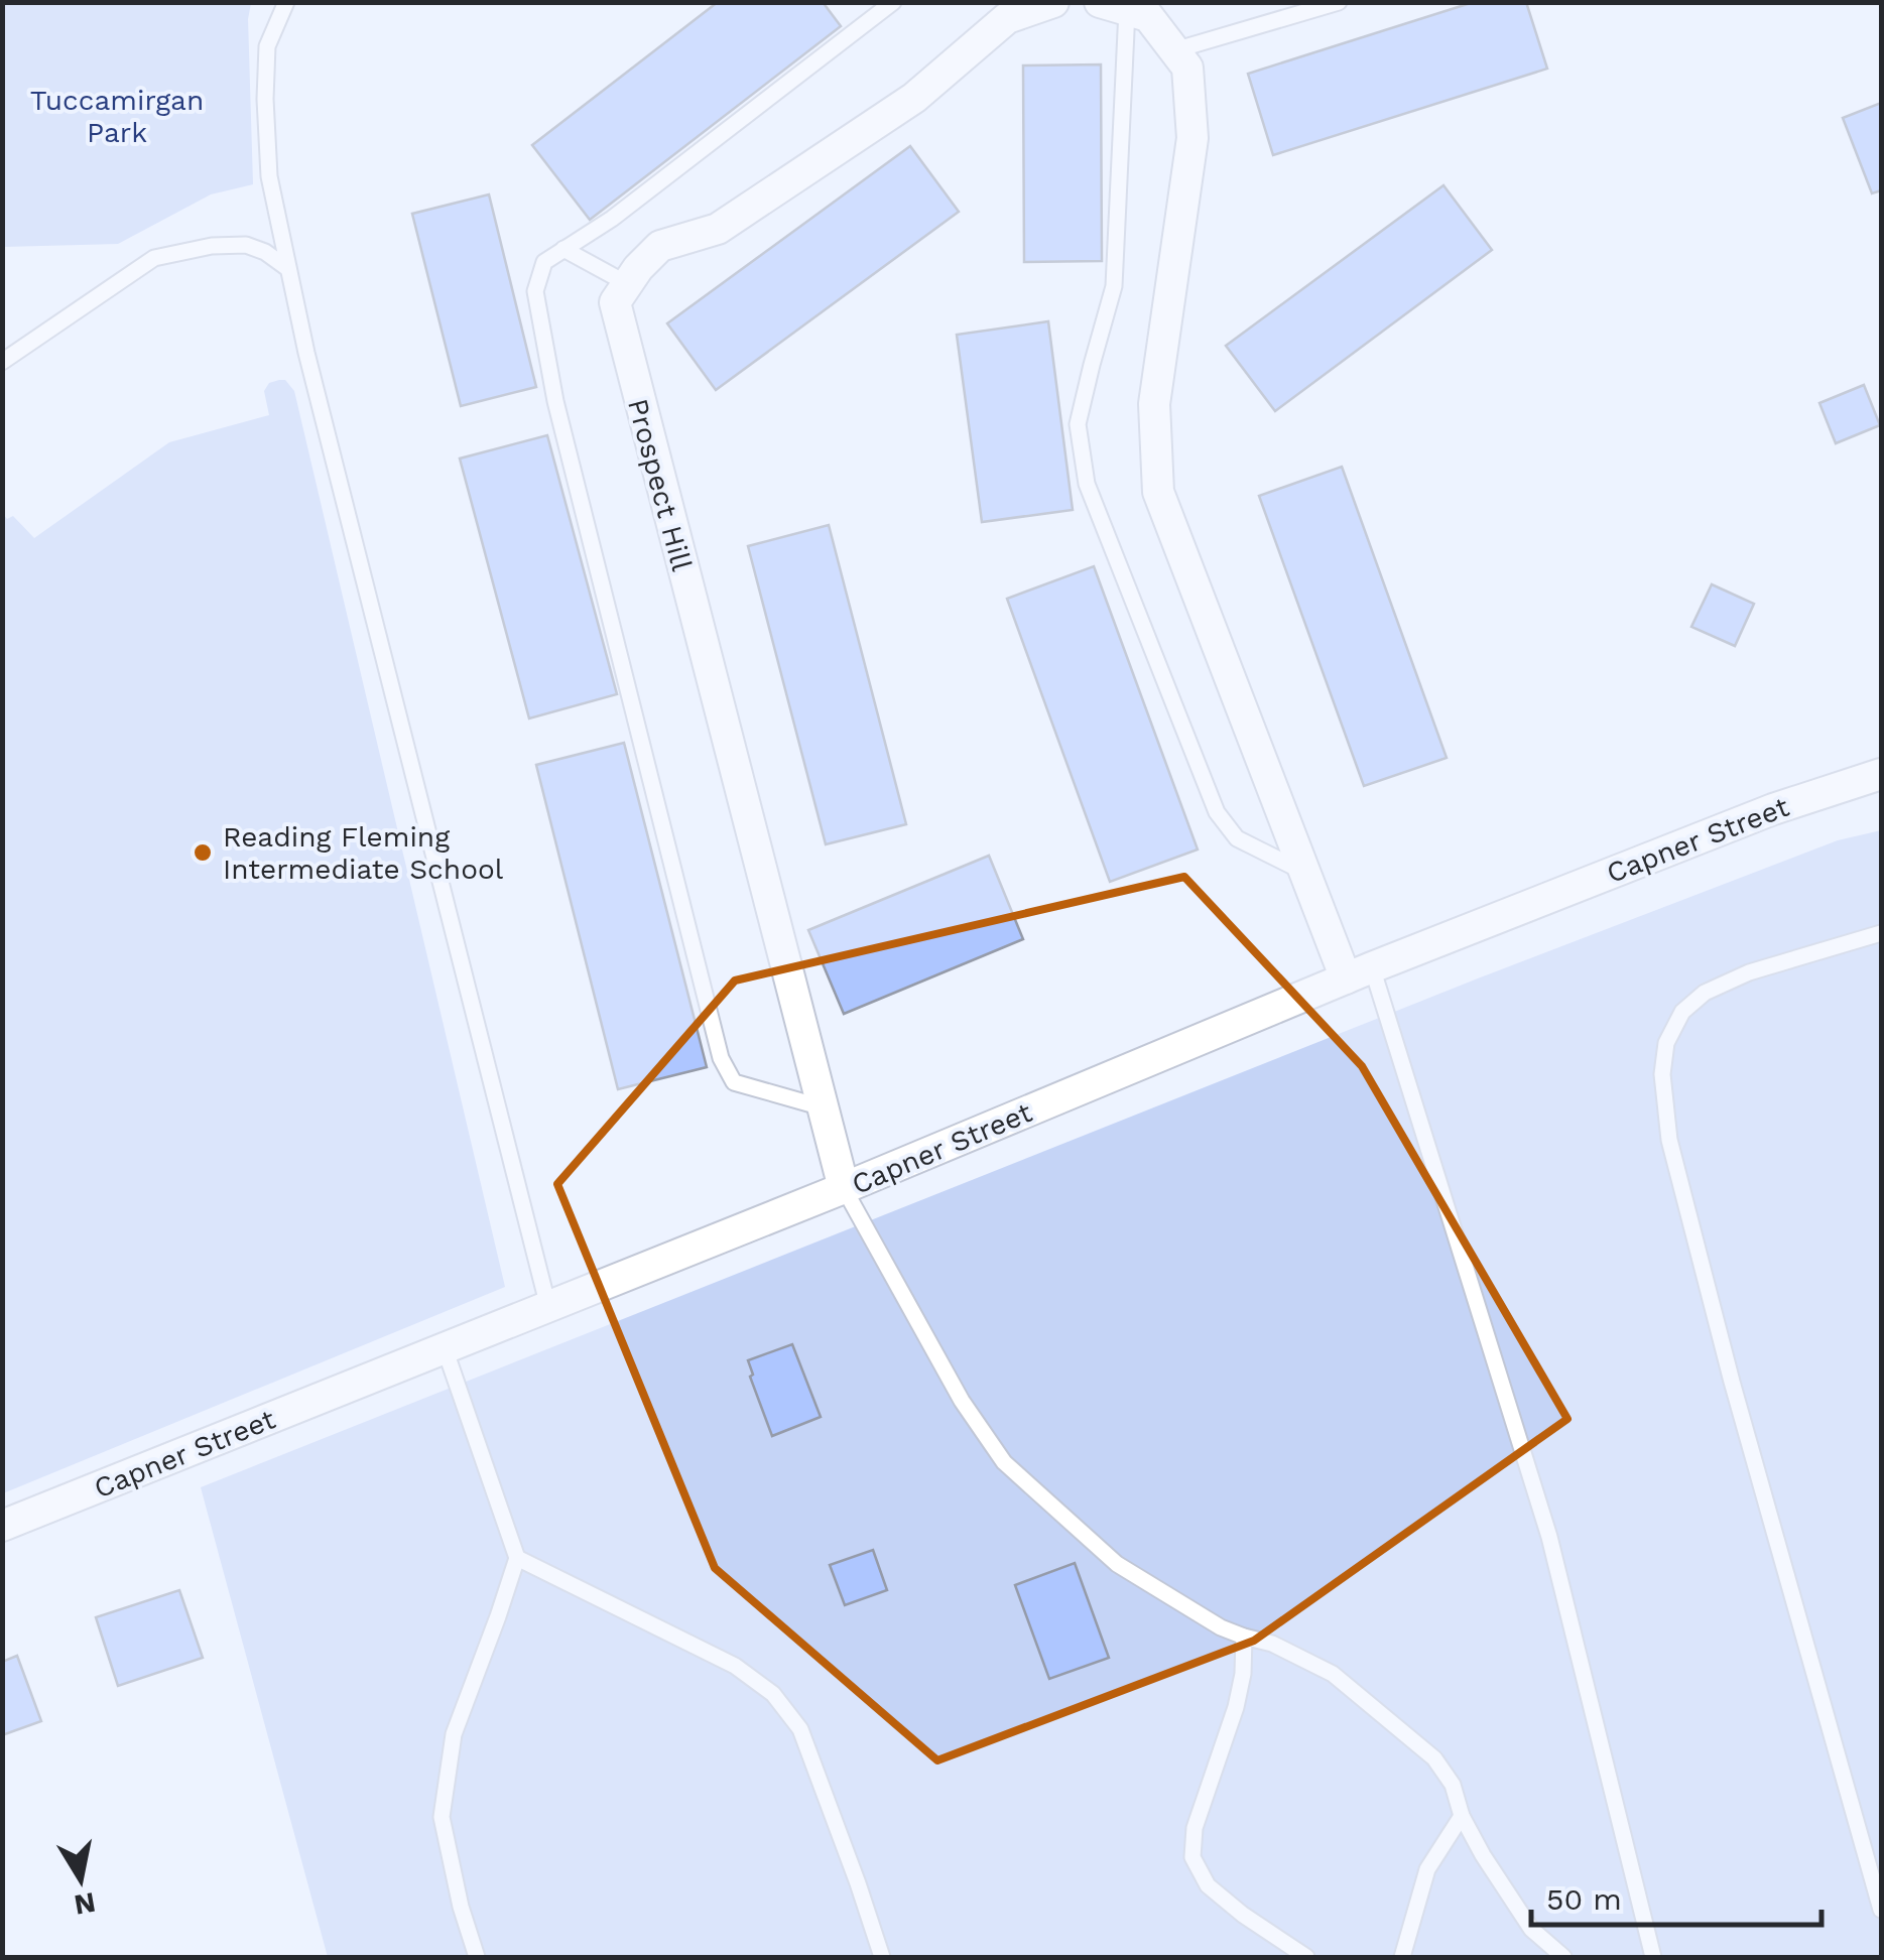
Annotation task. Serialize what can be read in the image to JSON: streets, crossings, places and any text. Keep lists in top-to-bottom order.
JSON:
{
  "streets": {
    "street": ["Prospect Hill", "Capner Street"]
  },
  "crossings": [
    ["Prospect Hill", "Capner Street"]
  ],
  "parks": ["Tuccamirgan Park"],
  "places": ["Reading Fleming Intermediate School"],
  "scale_bar": "50 m",
  "north": "bottom"
}
